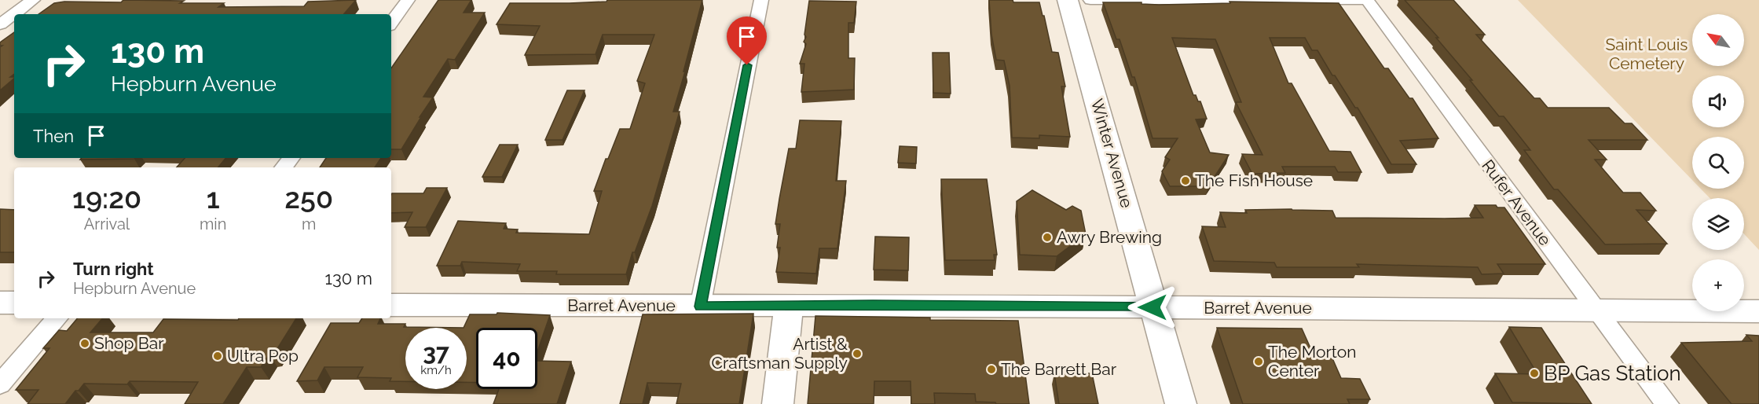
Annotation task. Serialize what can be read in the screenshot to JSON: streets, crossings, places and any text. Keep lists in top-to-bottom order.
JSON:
{
  "streets": {
    "street": ["Winter Avenue", "Rufer Avenue", "Barret Avenue"]
  },
  "crossings": [
    ["Winter Avenue", "Barret Avenue"],
    ["Rufer Avenue", "Barret Avenue"]
  ],
  "parks": ["Saint Louis Cemetery"],
  "places": [
    "The Fish House",
    "Awry Brewing",
    "Shop Bar",
    "Artist & Craftsman Supply",
    "Ultra Pop",
    "The Morton Center",
    "The Barrett Bar",
    "BP Gas Station"
  ],
  "north": "top left",
  "page": {
    "map_buttons": "+",
    "turn": ["130 m", "Hepburn Avenue"],
    "then": "Then",
    "eta": [
      "19:20",
      "Arrival",
      "1",
      "min",
      "250",
      "m"
    ],
    "list": [
      {
        "name": "Turn right",
        "note": "Hepburn Avenue",
        "value": "130 m"
      }
    ],
    "speed": "37 km/h",
    "limit": "40"
  }
}
